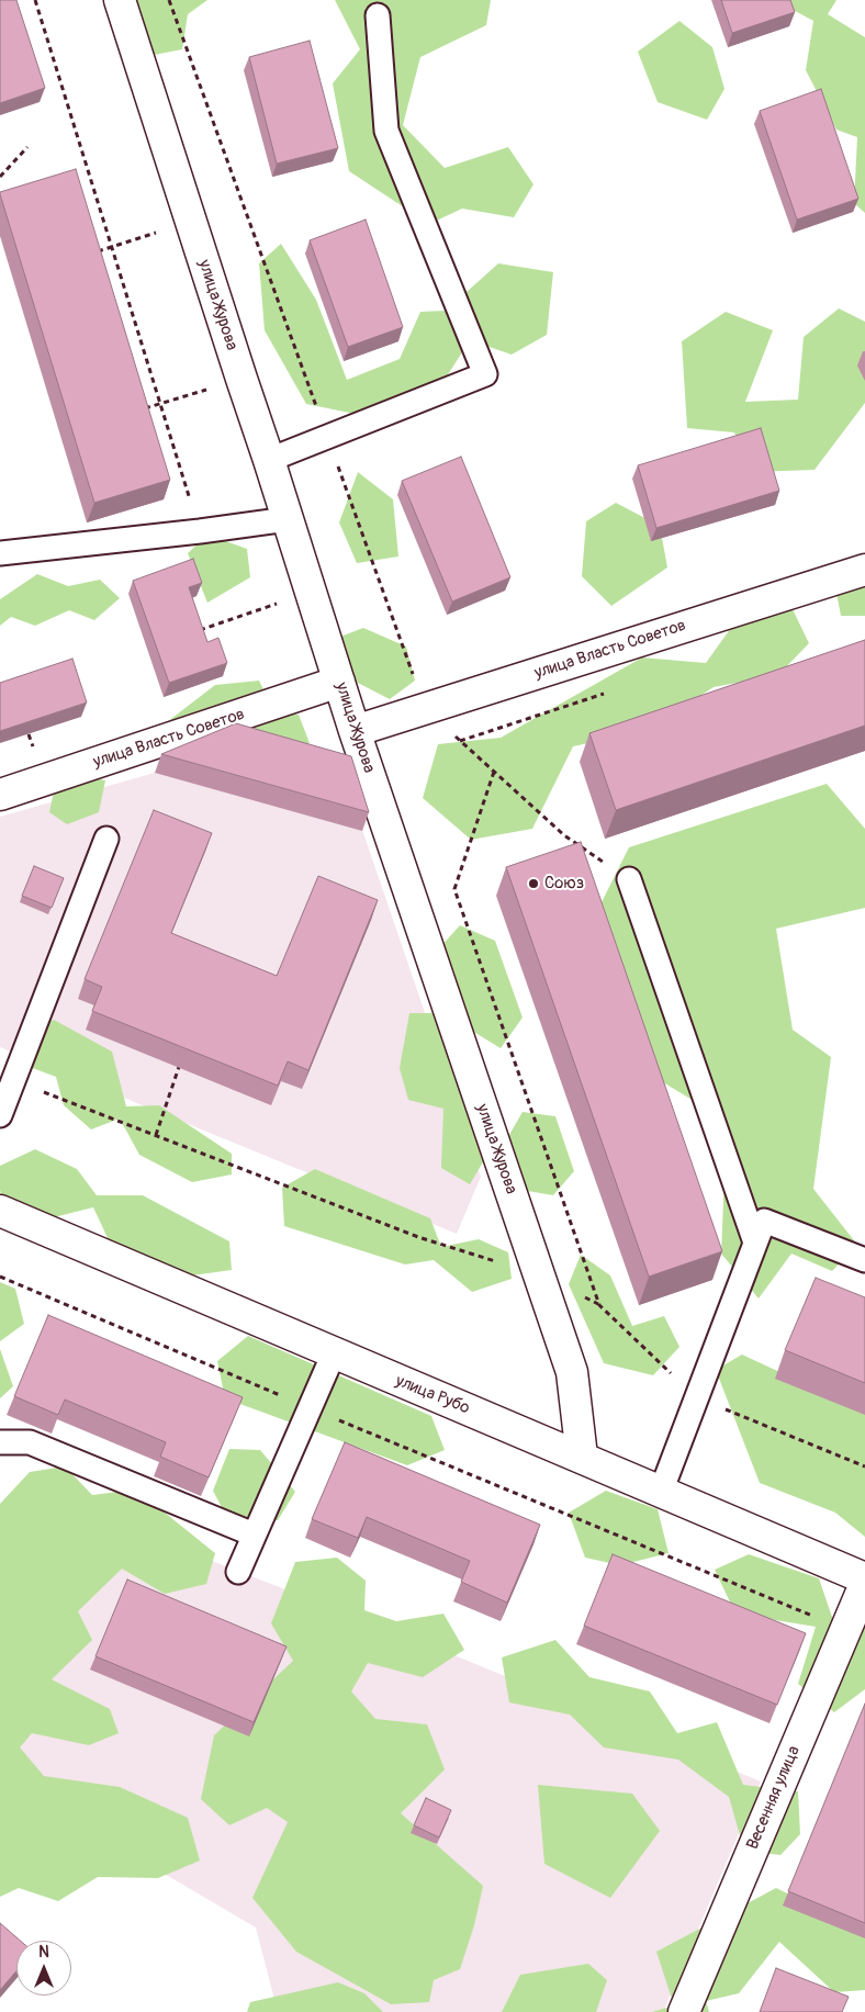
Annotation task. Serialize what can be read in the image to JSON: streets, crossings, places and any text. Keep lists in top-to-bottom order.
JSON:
{
  "streets": {
    "street": [
      "улица Журова",
      "улица Власть Советов",
      "улица Рубо",
      "Весенняя улица"
    ]
  },
  "crossings": [
    ["улица Журова", "улица Власть Советов"],
    ["улица Журова", "улица Рубо"]
  ],
  "places": ["Союз"],
  "north": "top"
}
